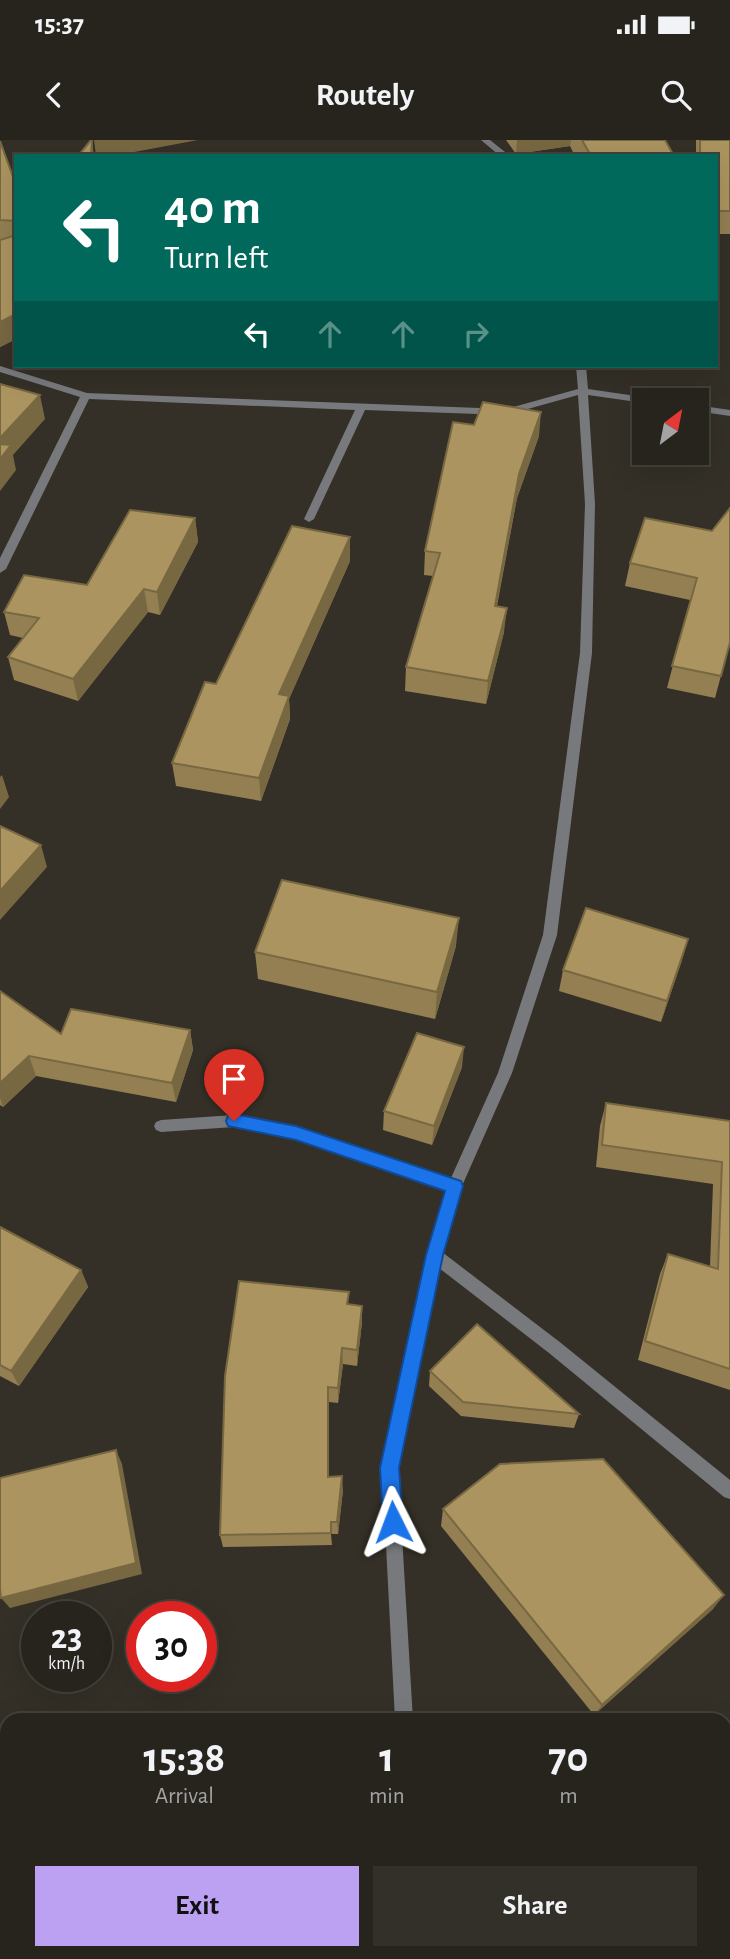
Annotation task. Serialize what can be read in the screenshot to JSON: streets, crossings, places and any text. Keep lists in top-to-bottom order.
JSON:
{
  "north": "top right",
  "page": {
    "status": "15:37",
    "header": "Routely",
    "turn": ["40 m", "Turn left"],
    "speed": "23 km/h",
    "limit": "30",
    "eta": [
      "15:38",
      "Arrival",
      "1",
      "min",
      "70",
      "m"
    ],
    "buttons": ["Exit", "Share"]
  }
}
